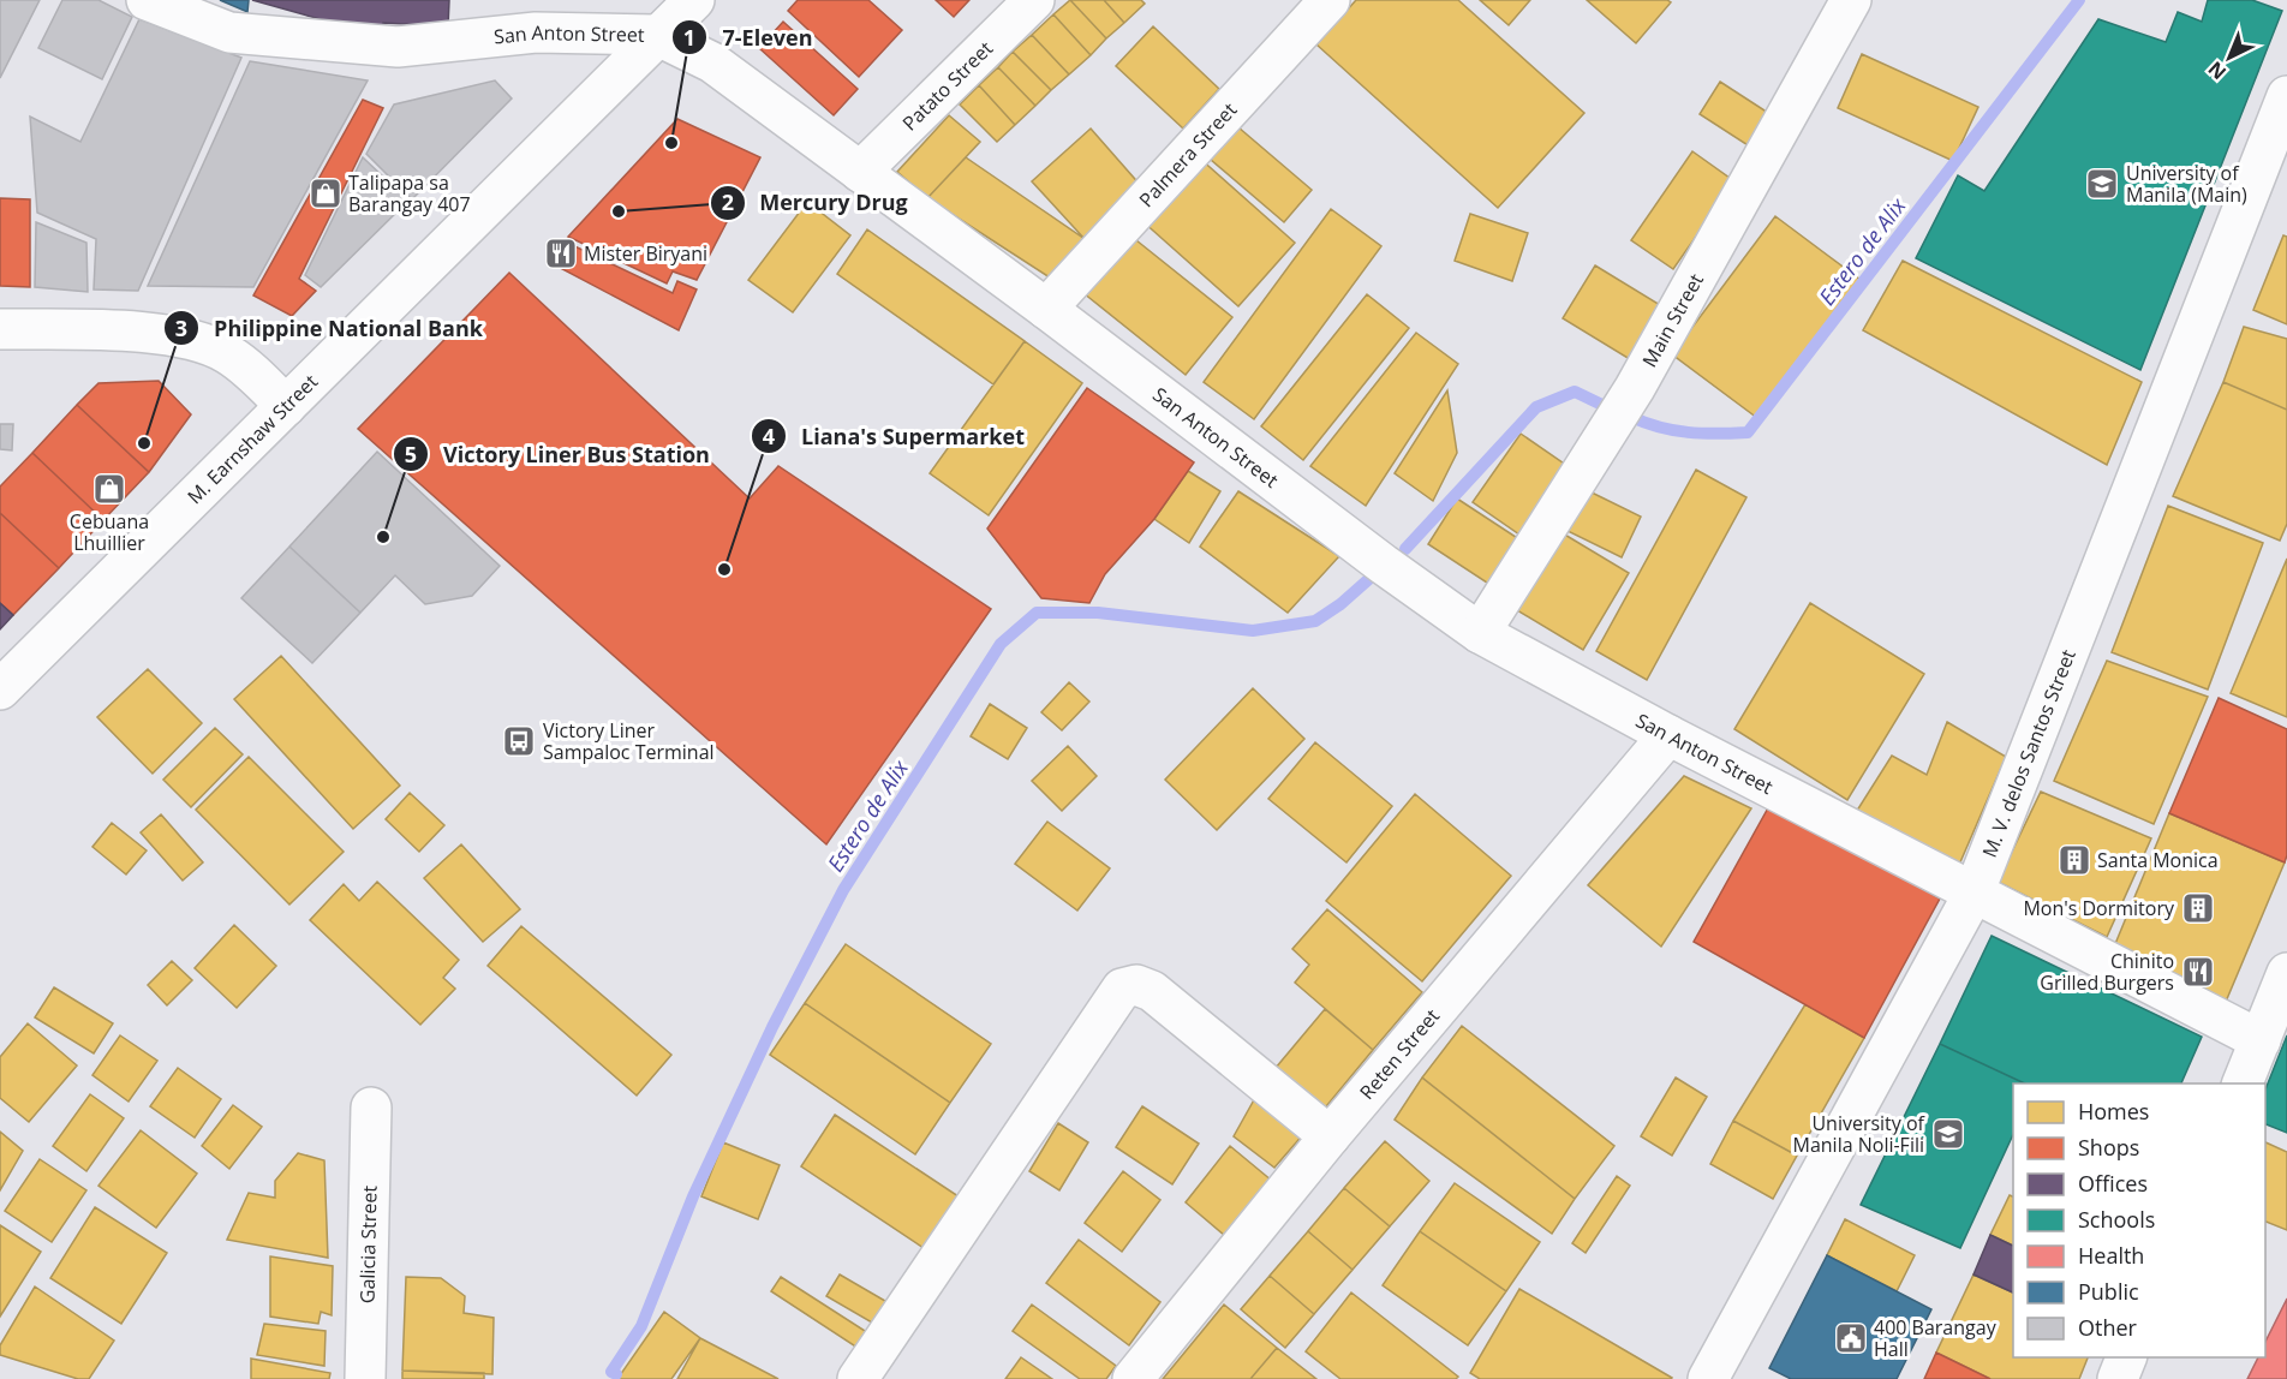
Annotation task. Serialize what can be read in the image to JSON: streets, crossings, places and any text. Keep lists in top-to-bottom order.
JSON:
{
  "streets": {
    "street": [
      "San Anton Street",
      "Patato Street",
      "Palmera Street",
      "Main Street",
      "M. Earnshaw Street",
      "M. V. delos Santos Street",
      "Reten Street",
      "Galicia Street"
    ]
  },
  "crossings": [
    ["San Anton Street", "Patato Street"],
    ["San Anton Street", "Palmera Street"],
    ["San Anton Street", "Main Street"],
    ["San Anton Street", "M. Earnshaw Street"],
    ["San Anton Street", "M. V. delos Santos Street"],
    ["San Anton Street", "Reten Street"]
  ],
  "water": ["Estero de Alix"],
  "places": {
    "other": [
      "7-Eleven",
      "Mercury Drug",
      "Philippine National Bank",
      "Victory Liner Bus Station",
      "Liana's Supermarket"
    ],
    "school or university": ["University of Manila (Main)", "University of Manila Noli-Fili"],
    "shop": ["Talipapa sa Barangay 407", "Cebuana Lhuillier"],
    "restaurant": ["Mister Biryani", "Chinito Grilled Burgers"],
    "bus stop": ["Victory Liner Sampaloc Terminal"],
    "building": ["Santa Monica", "Mon's Dormitory"],
    "public building": ["400 Barangay Hall"]
  },
  "legend": [
    "Homes",
    "Shops",
    "Offices",
    "Schools",
    "Health",
    "Public",
    "Other"
  ],
  "north": "bottom left"
}
